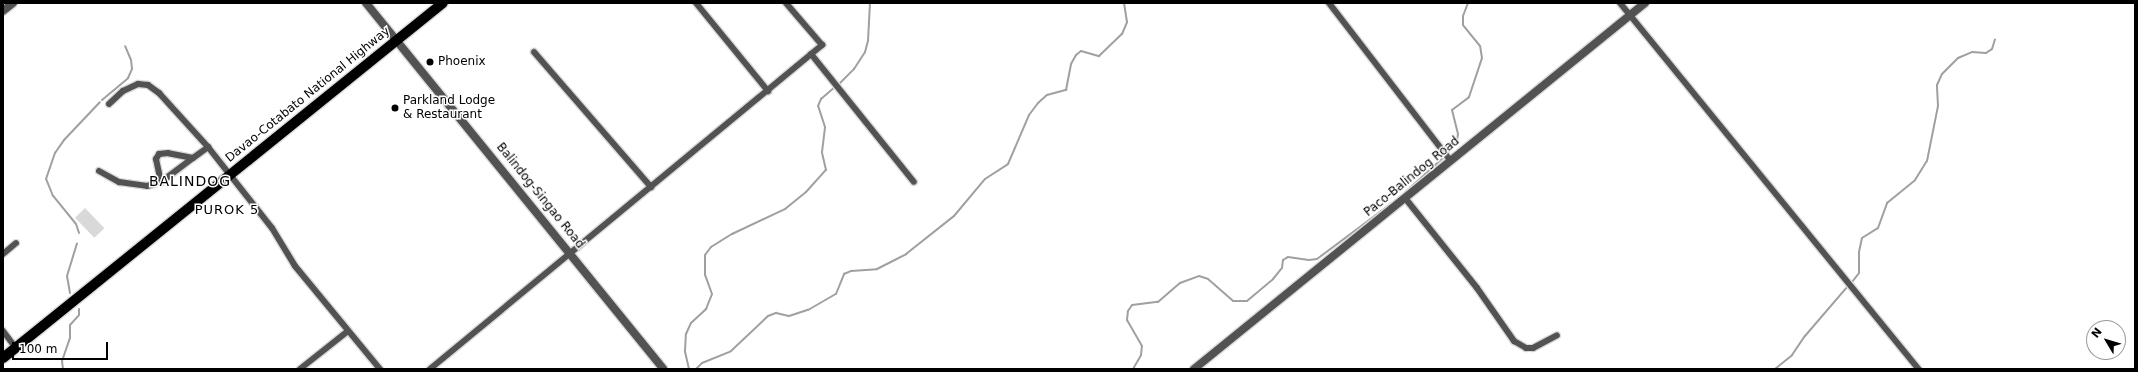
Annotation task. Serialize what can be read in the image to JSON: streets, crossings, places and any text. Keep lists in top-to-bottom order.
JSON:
{
  "streets": {
    "highway": ["Davao-Cotabato National Highway"],
    "street": ["Paco-Balindog Road", "Balindog-Singao Road"]
  },
  "crossings": [
    ["Davao-Cotabato National Highway", "Balindog-Singao Road"]
  ],
  "districts": ["BALINDOG", "PUROK 5"],
  "places": ["Phoenix", "Parkland Lodge & Restaurant"],
  "scale_bar": "100 m",
  "north": "top left"
}
